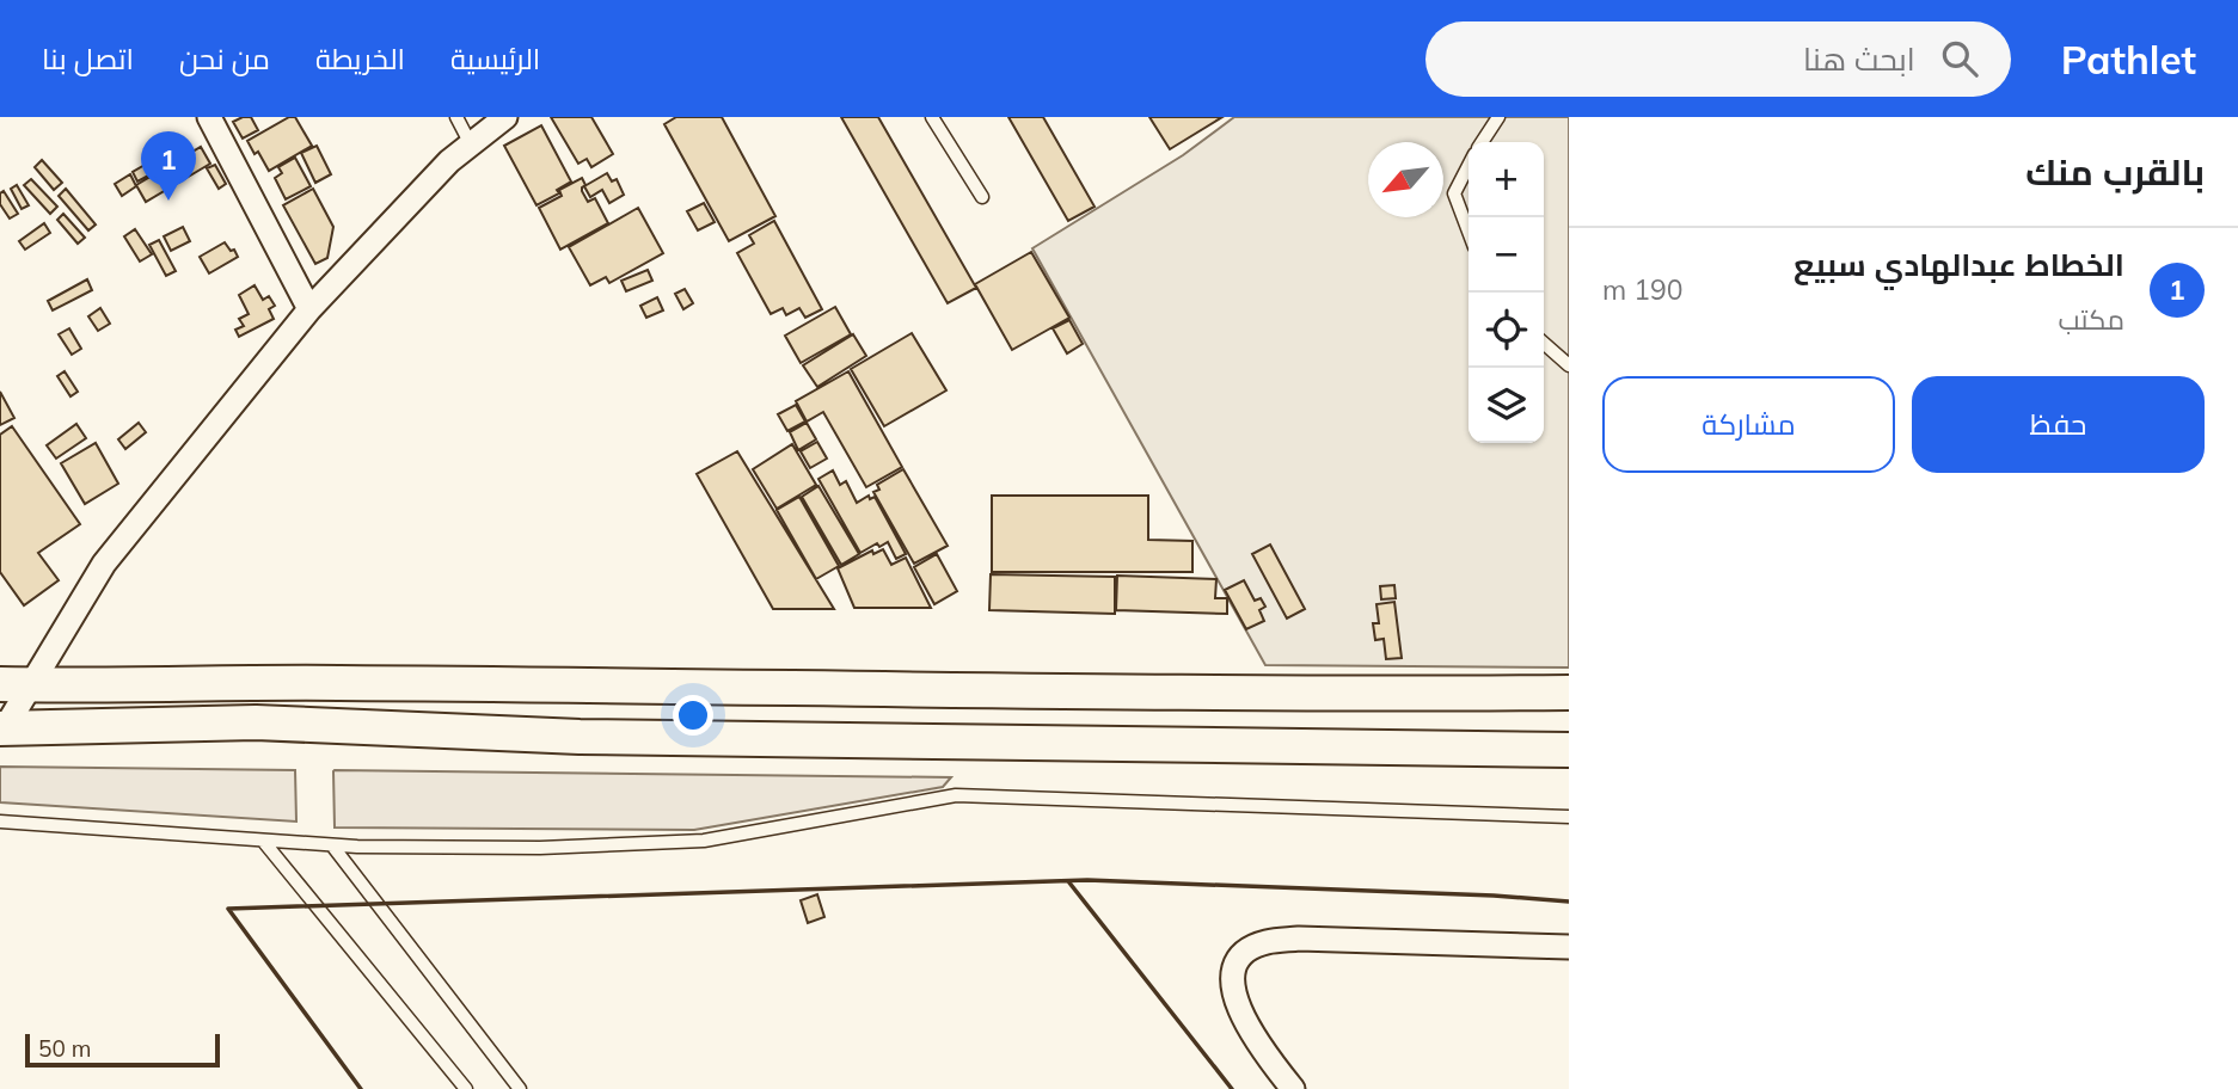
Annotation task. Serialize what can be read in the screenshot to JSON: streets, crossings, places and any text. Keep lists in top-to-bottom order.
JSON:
{
  "scale_bar": "50 m",
  "north": "bottom left",
  "page": {
    "header": "Pathlet",
    "search": "ابحث هنا",
    "nav": [
      "الرئيسية",
      "الخريطة",
      "من نحن",
      "اتصل بنا"
    ],
    "heading": "بالقرب منك",
    "pins": "1",
    "map_buttons": ["+", "−"],
    "list": [
      {
        "mark": "1",
        "name": "الخطاط عبدالهادي سبيع",
        "note": "مكتب",
        "value": "190 m"
      }
    ],
    "buttons": ["حفظ", "مشاركة"],
    "scale": "50 m"
  }
}
